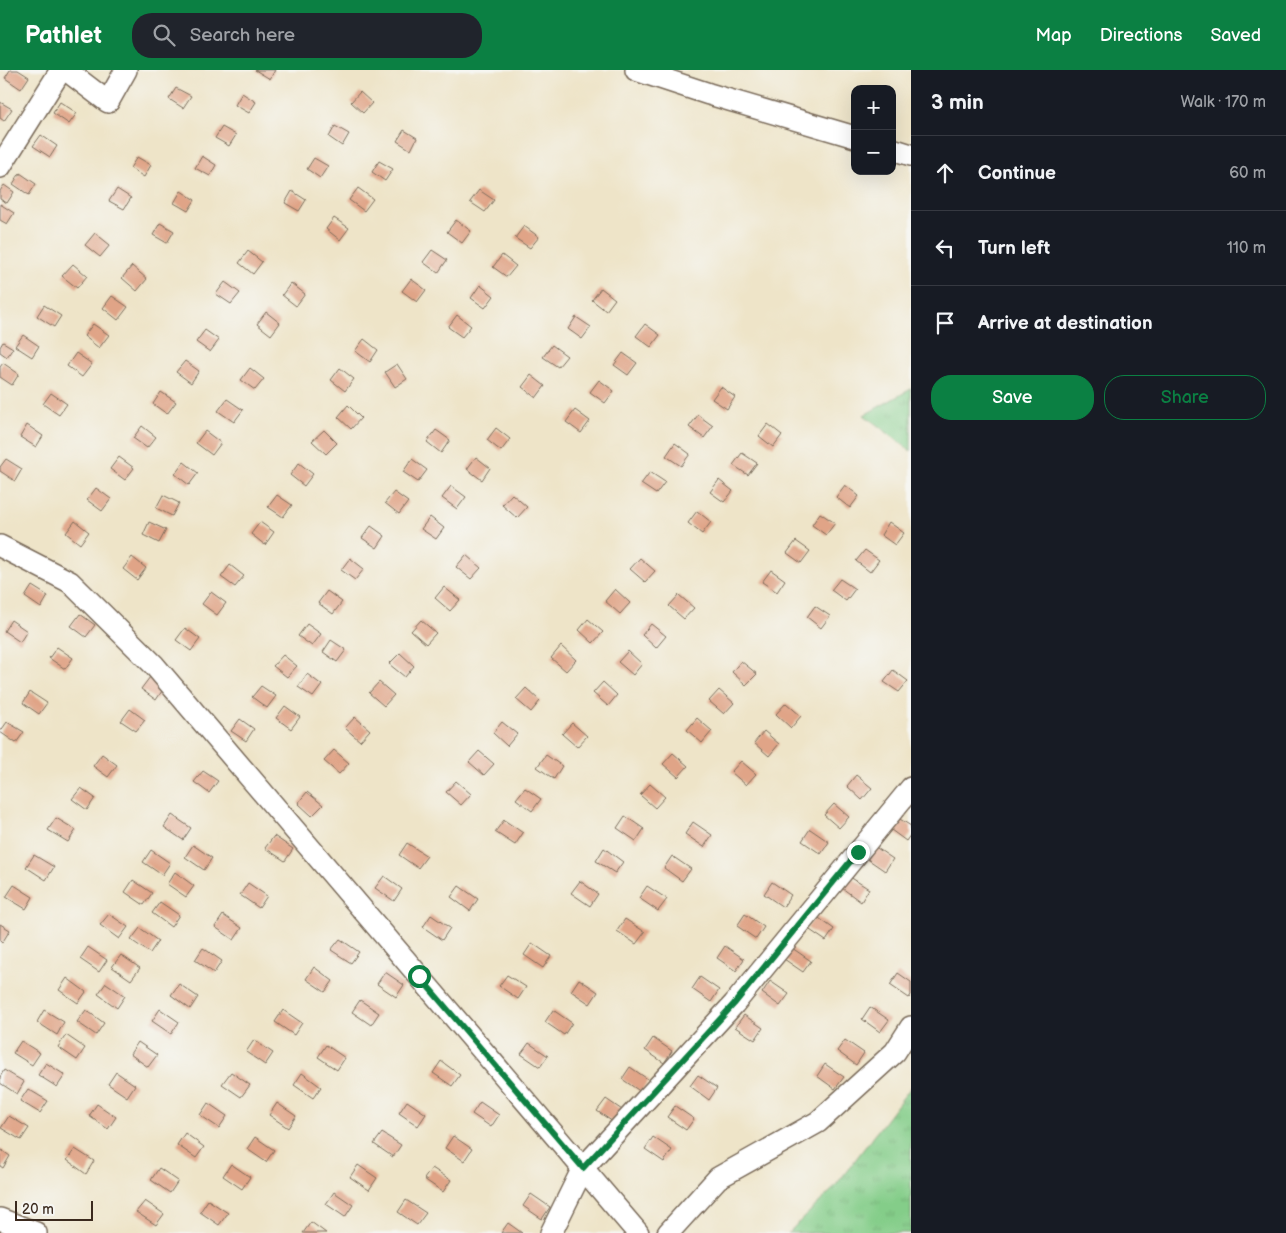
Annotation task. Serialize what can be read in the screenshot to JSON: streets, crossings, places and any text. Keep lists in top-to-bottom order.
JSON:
{
  "scale_bar": "20 m",
  "page": {
    "header": "Pathlet",
    "search": "Search here",
    "nav": ["Map", "Directions", "Saved"],
    "heading": ["3 min", "Walk · 170 m"],
    "map_buttons": ["+", "−"],
    "list": [
      ["Continue", "60 m"],
      ["Turn left", "110 m"],
      "Arrive at destination"
    ],
    "buttons": ["Save", "Share"],
    "scale": "20 m"
  }
}
